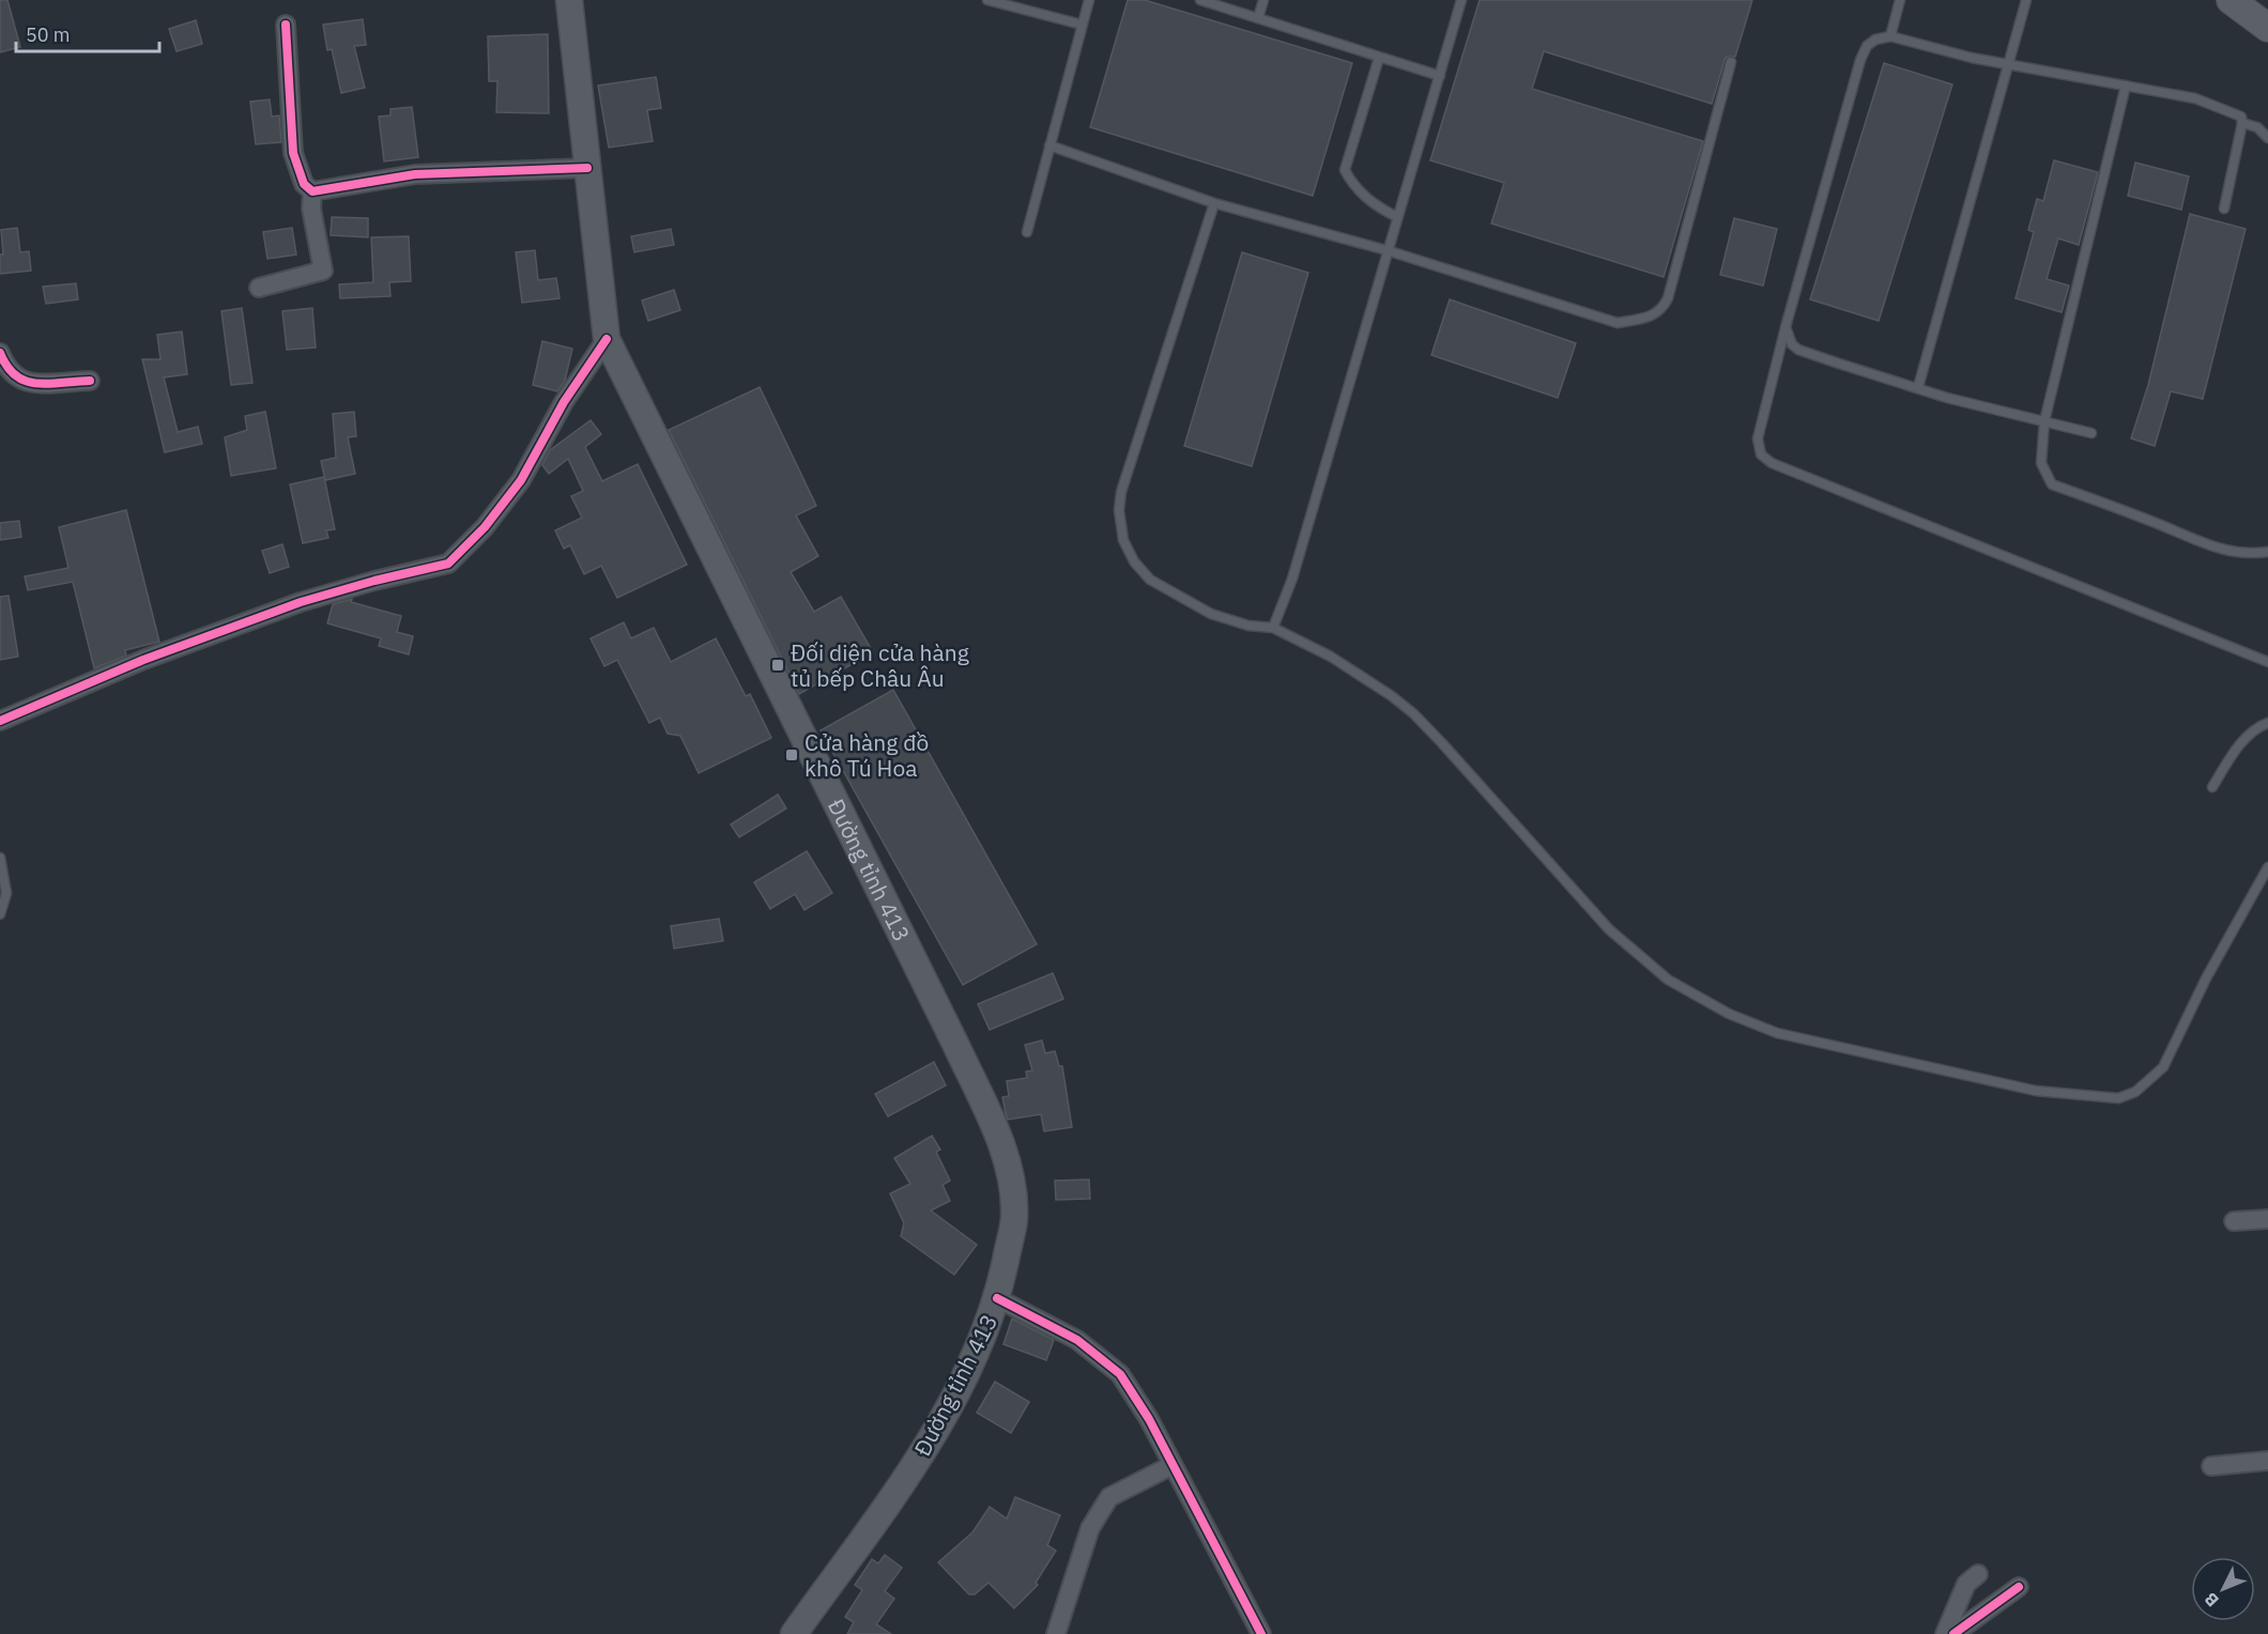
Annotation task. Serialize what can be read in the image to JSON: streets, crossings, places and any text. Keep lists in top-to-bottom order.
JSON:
{
  "streets": {
    "main road": ["Đường tỉnh 413"]
  },
  "places": {
    "transit": ["Đối diện cửa hàng tủ bếp Châu Âu", "Cửa hàng đồ khô Tú Hoa"]
  },
  "scale_bar": "50 m",
  "north": "bottom left"
}
